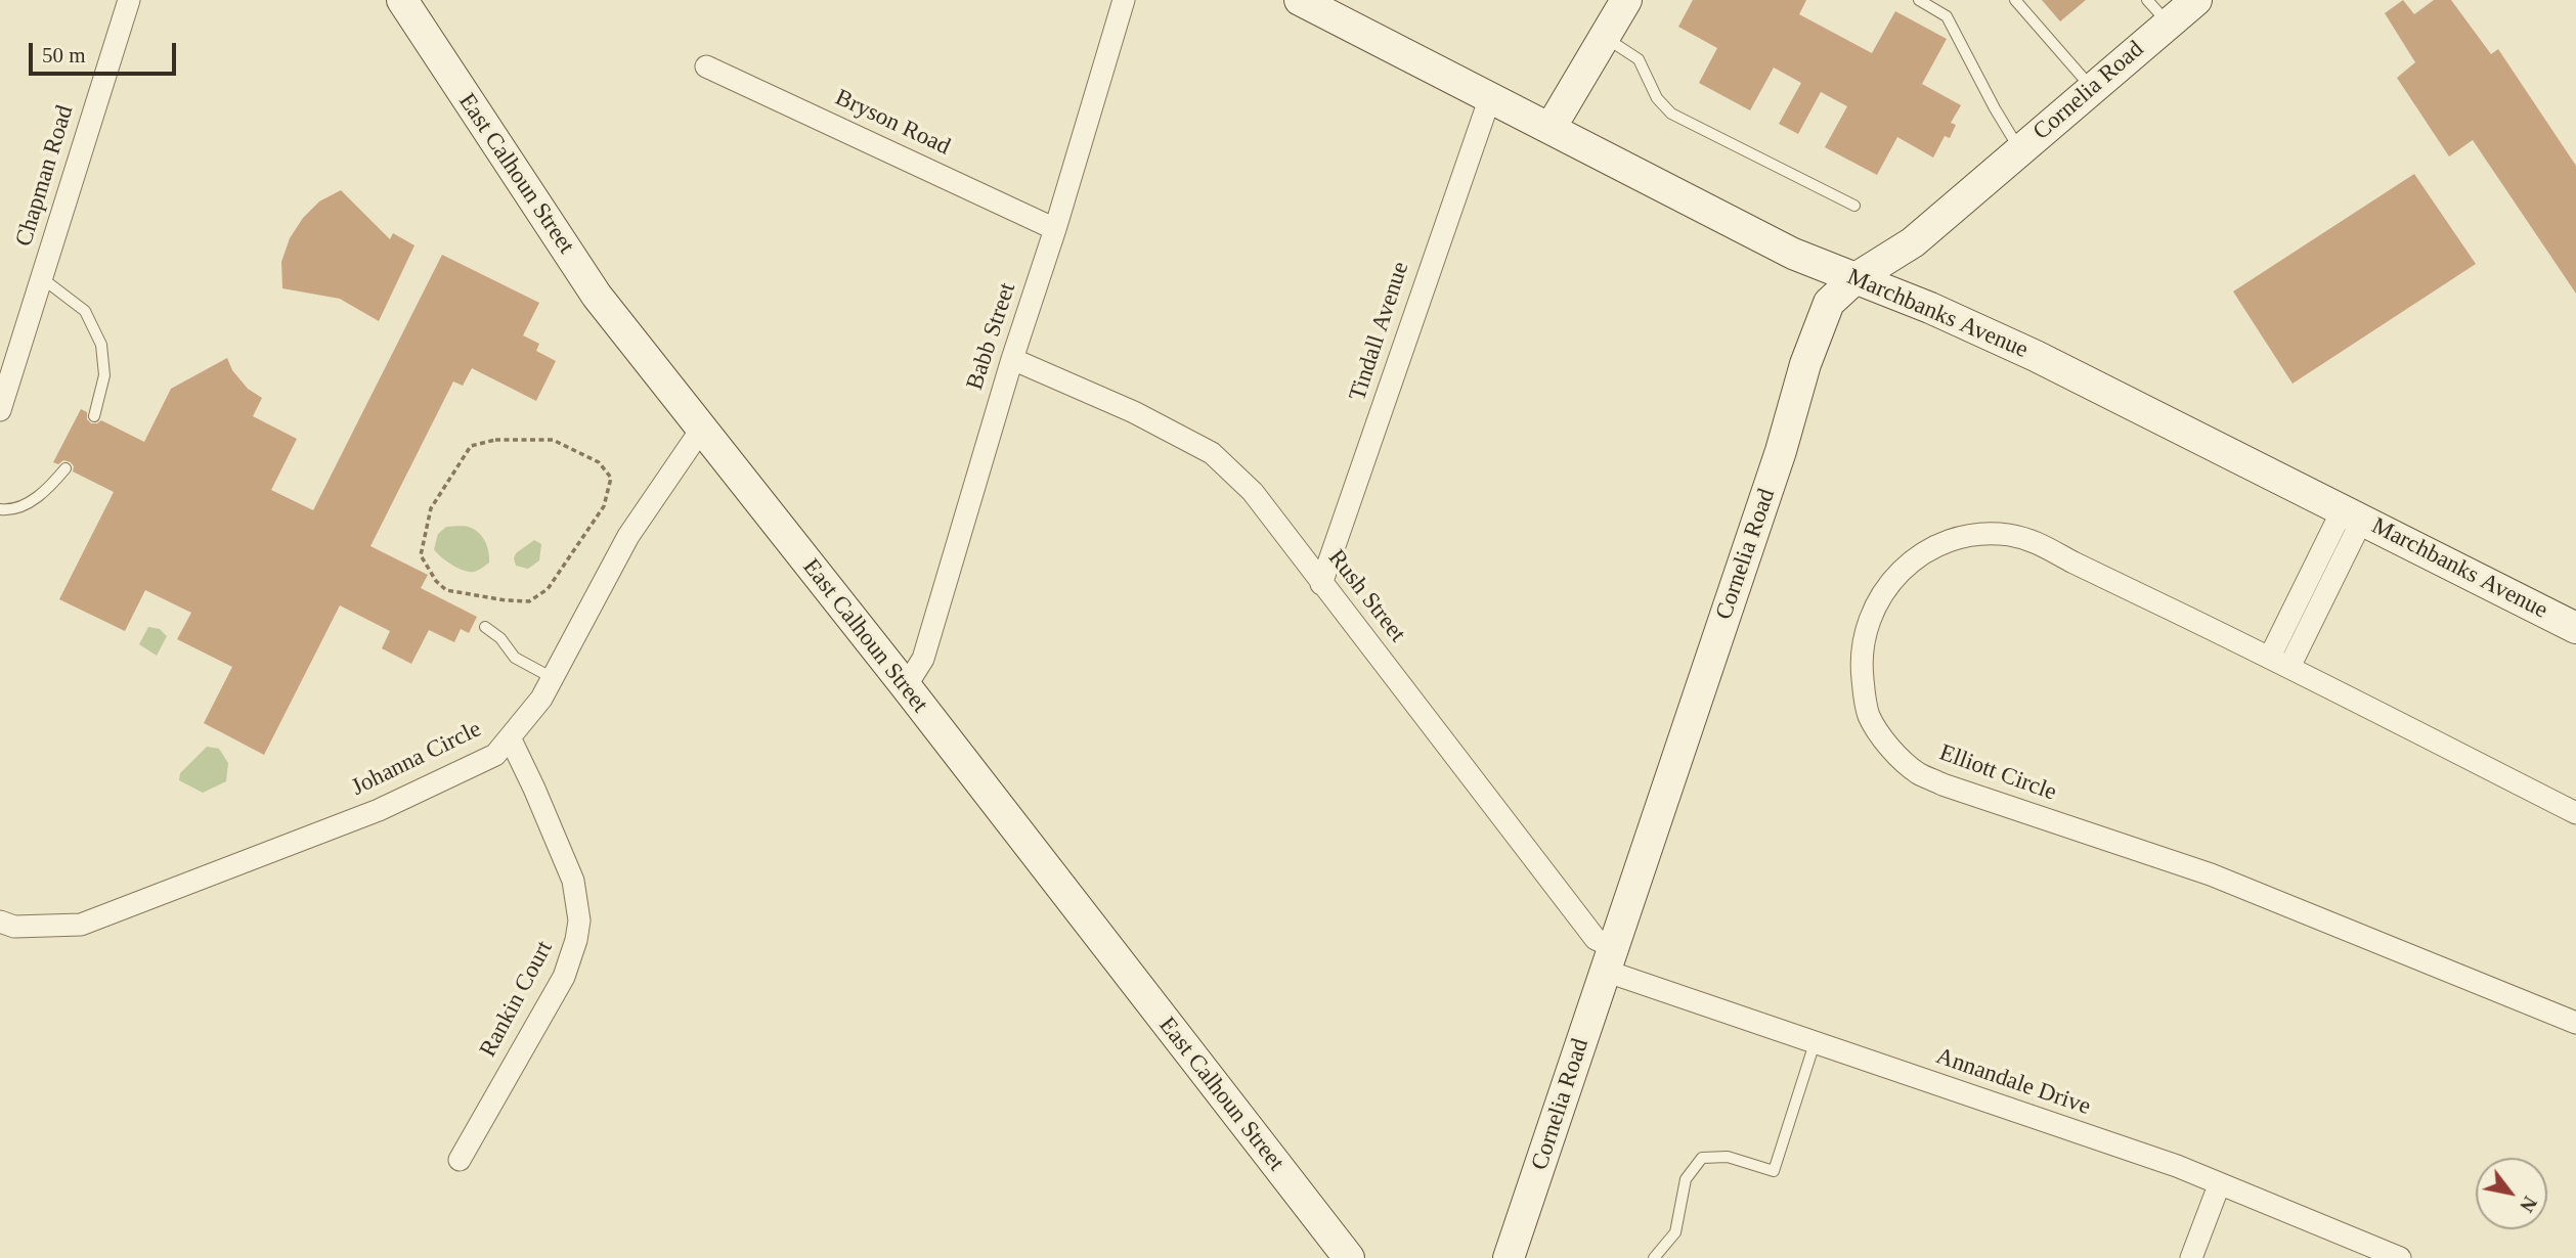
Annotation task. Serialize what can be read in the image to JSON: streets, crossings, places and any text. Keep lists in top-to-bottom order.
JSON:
{
  "streets": {
    "street": [
      "Cornelia Road",
      "Bryson Road",
      "East Calhoun Street",
      "Chapman Road",
      "Marchbanks Avenue",
      "Tindall Avenue",
      "Babb Street",
      "Rush Street",
      "Johanna Circle",
      "Elliott Circle",
      "Rankin Court",
      "Annandale Drive"
    ]
  },
  "crossings": [
    ["Cornelia Road", "Marchbanks Avenue"],
    ["Cornelia Road", "Rush Street"],
    ["Cornelia Road", "Annandale Drive"],
    ["Bryson Road", "Babb Street"],
    ["East Calhoun Street", "Babb Street"],
    ["East Calhoun Street", "Johanna Circle"],
    ["Marchbanks Avenue", "Tindall Avenue"],
    ["Tindall Avenue", "Rush Street"],
    ["Babb Street", "Rush Street"],
    ["Rush Street", "Annandale Drive"],
    ["Johanna Circle", "Rankin Court"]
  ],
  "scale_bar": "50 m",
  "north": "bottom right"
}
